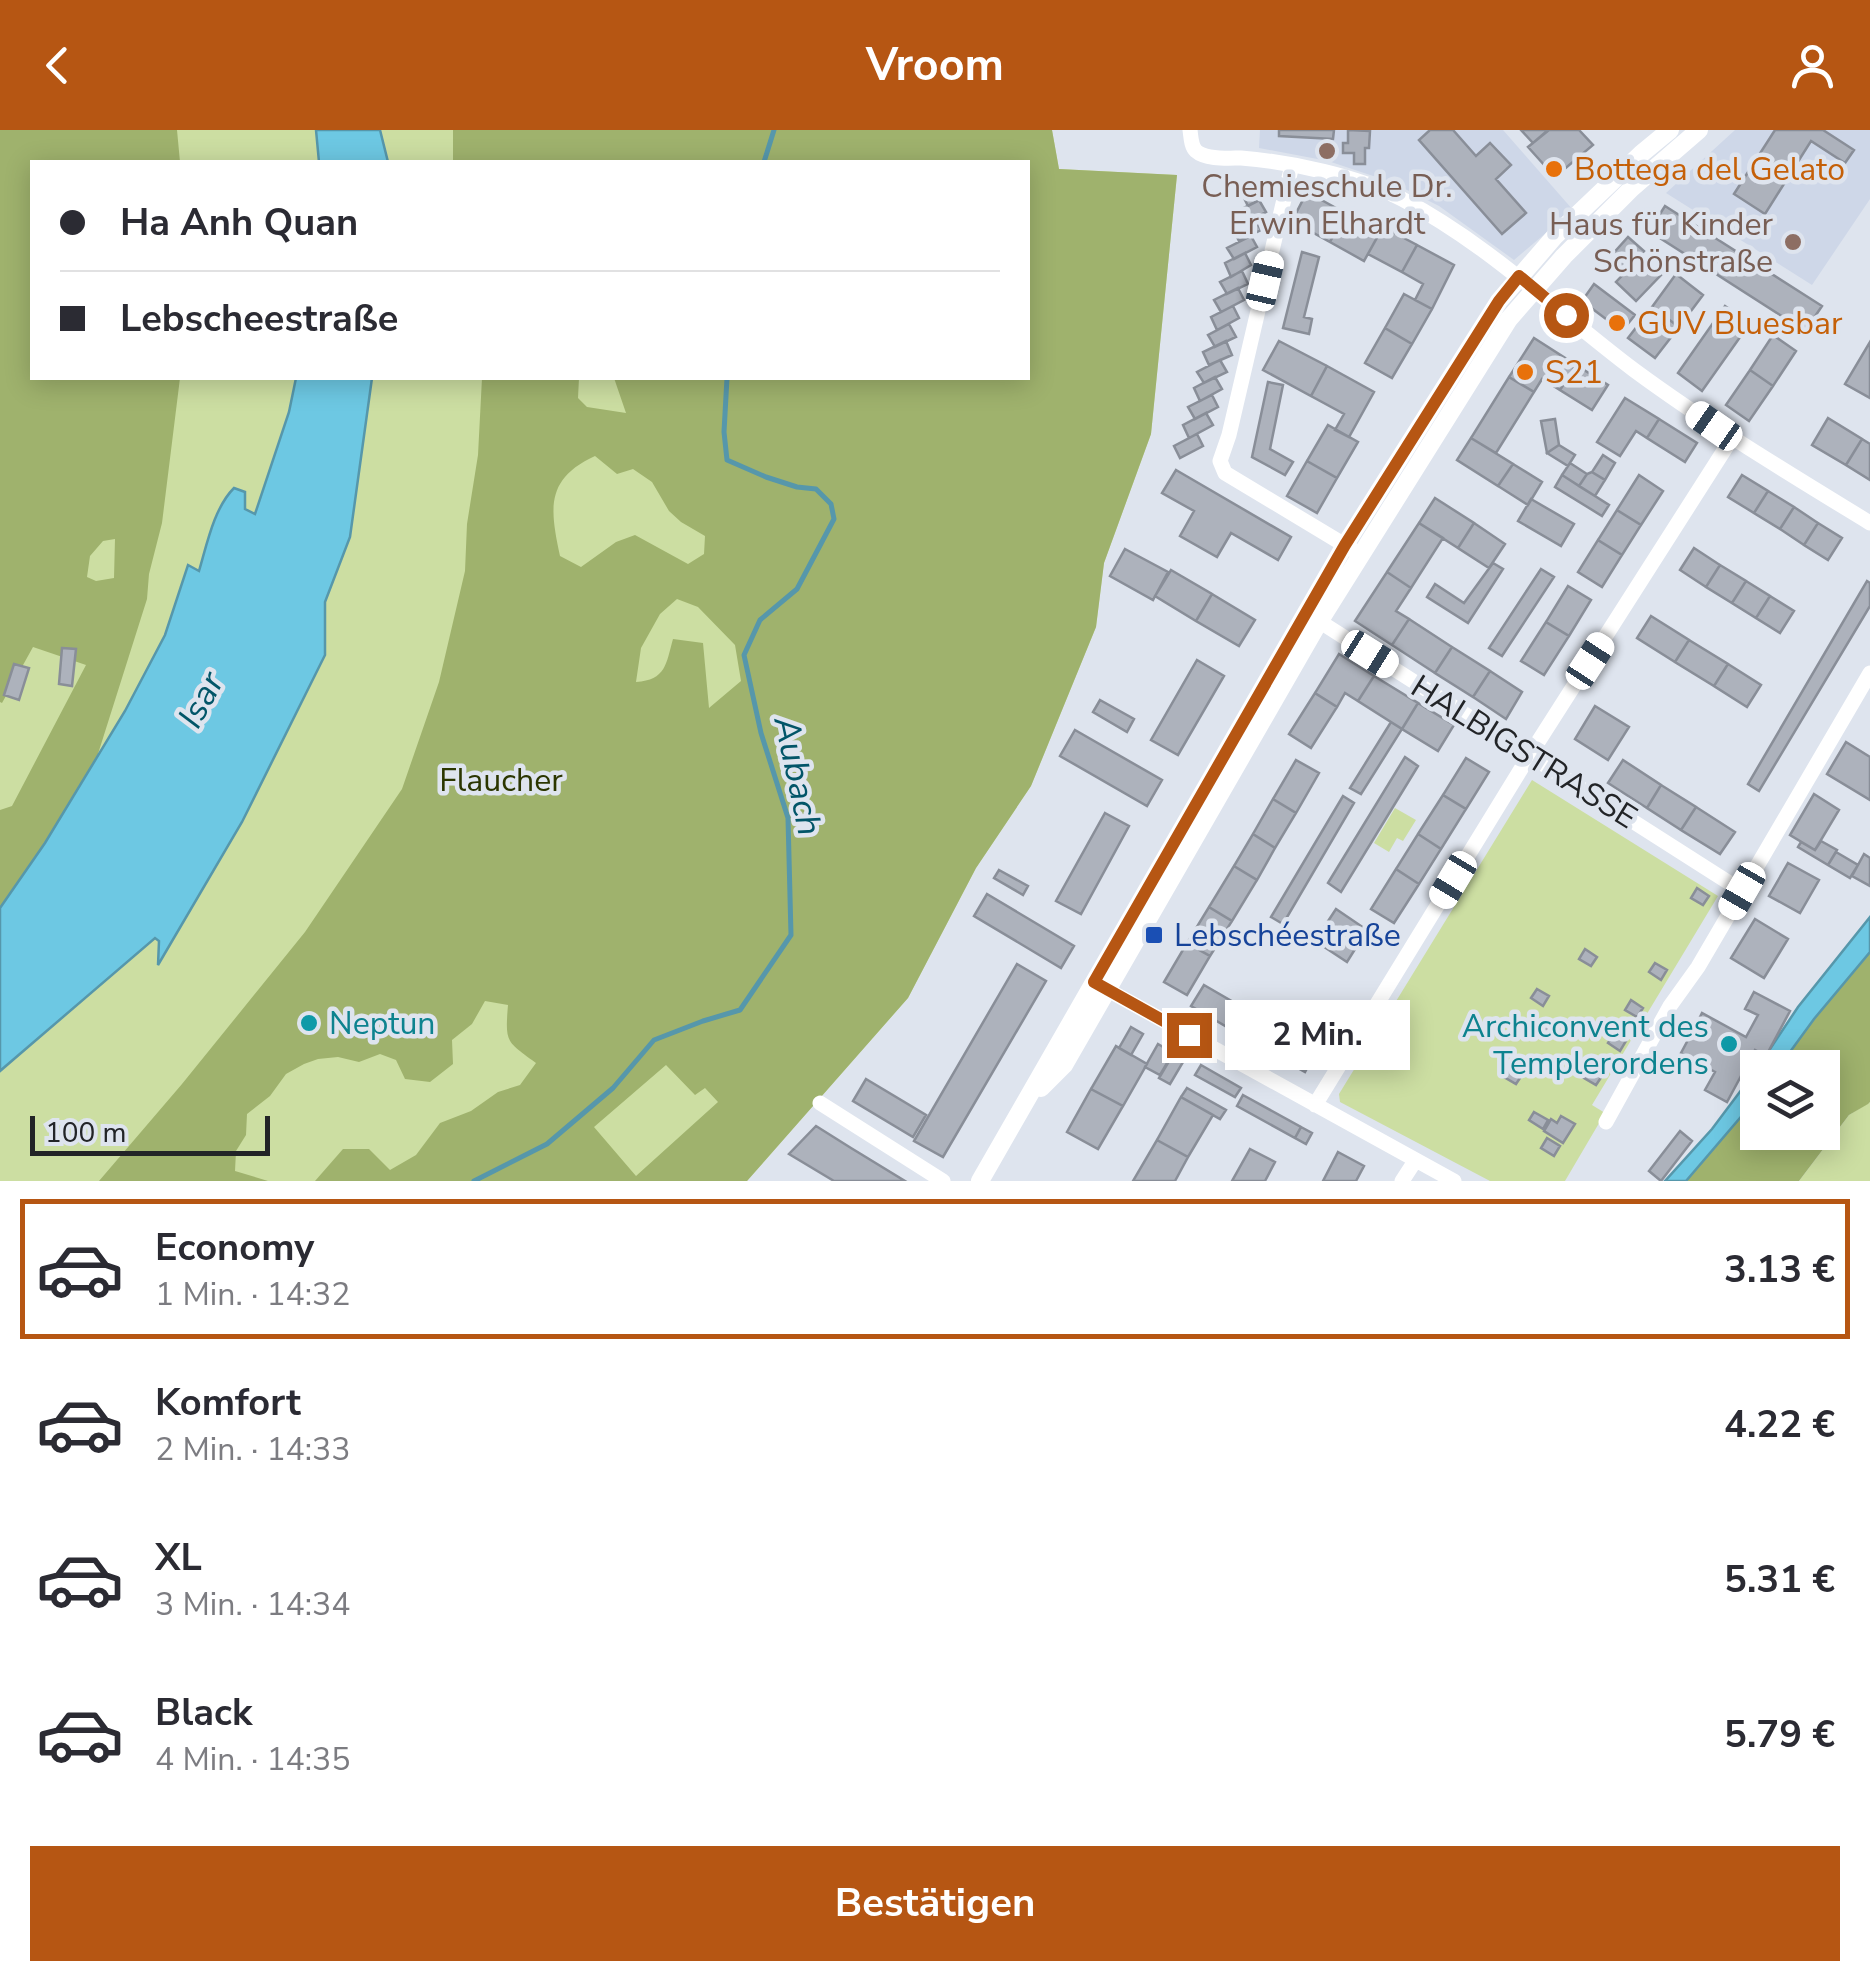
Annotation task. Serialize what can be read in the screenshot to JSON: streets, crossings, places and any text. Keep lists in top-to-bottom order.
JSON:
{
  "streets": {
    "street": ["HALBIGSTRASSE"]
  },
  "water": ["Isar", "Aubach"],
  "parks": ["Flaucher"],
  "places": {
    "other": [
      "Chemieschule Dr. Erwin Elhardt",
      "Bottega del Gelato",
      "Haus für Kinder Schönstraße",
      "GUV Bluesbar",
      "S21",
      "Neptun",
      "Archiconvent des Templerordens"
    ],
    "transit": ["Lebschéestraße"]
  },
  "scale_bar": "100 m",
  "page": {
    "header": "Vroom",
    "banner": ["Ha Anh Quan", "Lebscheestraße"],
    "bubble": "2 Min.",
    "scale": "100 m",
    "list": [
      {
        "name": "Economy",
        "note": "1 Min. · 14:32",
        "value": "3.13 €"
      },
      {
        "name": "Komfort",
        "note": "2 Min. · 14:33",
        "value": "4.22 €"
      },
      {
        "name": "XL",
        "note": "3 Min. · 14:34",
        "value": "5.31 €"
      },
      {
        "name": "Black",
        "note": "4 Min. · 14:35",
        "value": "5.79 €"
      }
    ],
    "buttons": "Bestätigen"
  }
}
